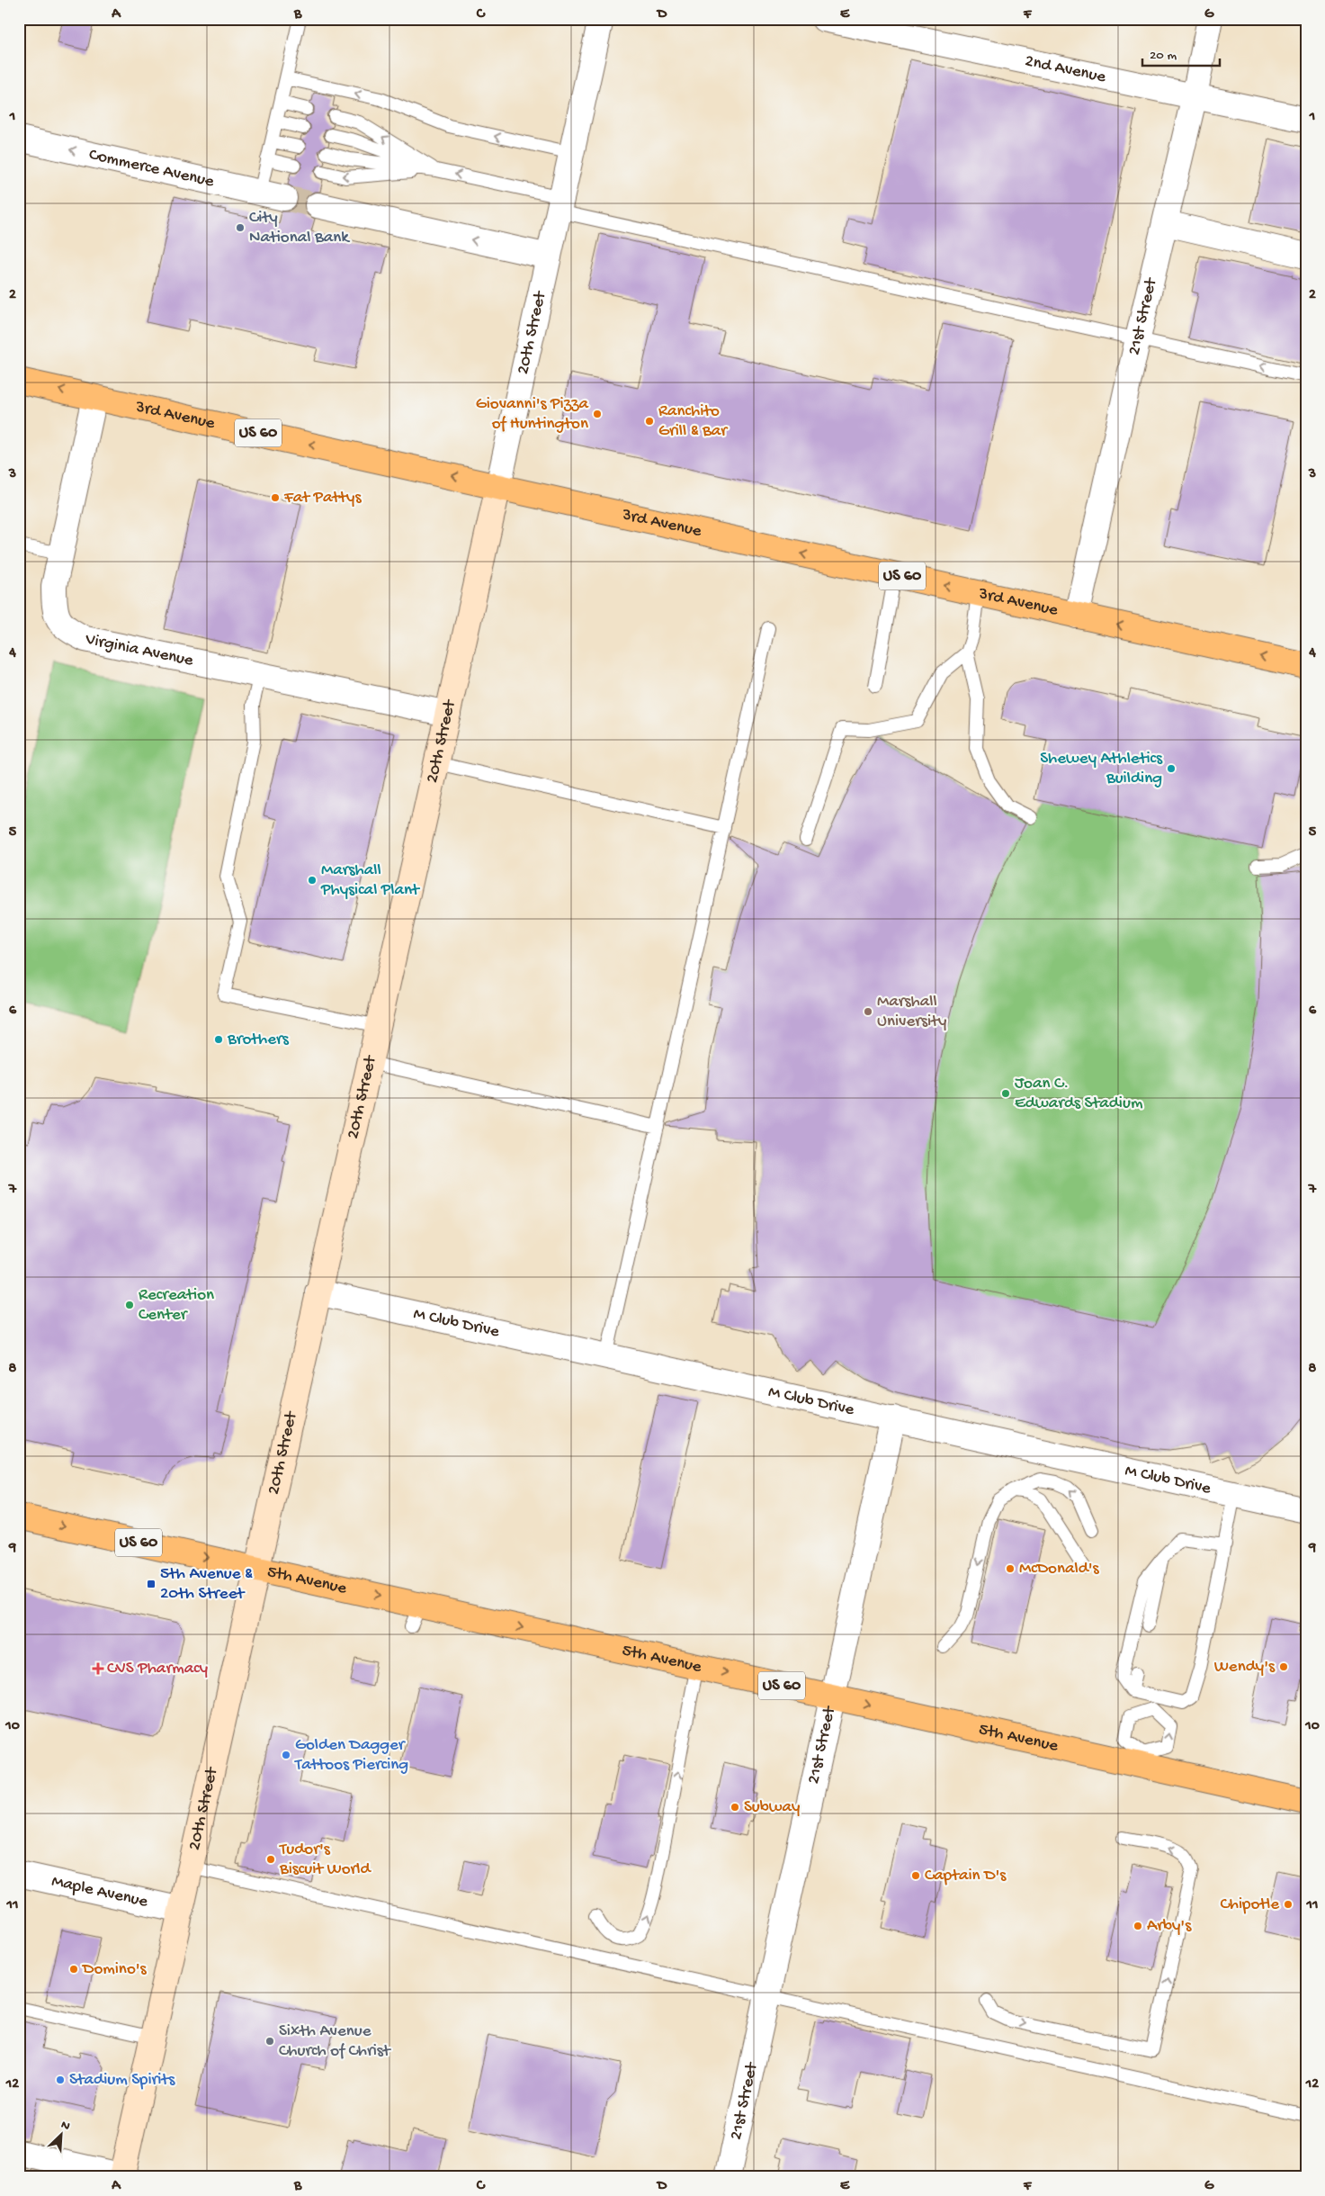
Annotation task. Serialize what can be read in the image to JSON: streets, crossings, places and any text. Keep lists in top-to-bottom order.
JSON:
{
  "streets": {
    "main road": [
      "20th Street",
      "3rd Avenue",
      "US 60",
      "5th Avenue"
    ],
    "street": [
      "2nd Avenue",
      "Commerce Avenue",
      "21st Street",
      "Virginia Avenue",
      "M Club Drive",
      "Maple Avenue"
    ]
  },
  "crossings": [
    ["2nd Avenue", "21st Street"],
    ["21st Street", "3rd Avenue"],
    ["21st Street", "M Club Drive"],
    ["21st Street", "5th Avenue"],
    ["20th Street", "3rd Avenue"],
    ["20th Street", "Virginia Avenue"],
    ["20th Street", "M Club Drive"],
    ["20th Street", "5th Avenue"],
    ["20th Street", "Maple Avenue"],
    ["3rd Avenue", "Virginia Avenue"]
  ],
  "one_way": ["Commerce Avenue", "3rd Avenue", "5th Avenue"],
  "places": {
    "other": [
      "City National Bank",
      "Giovanni's Pizza of Huntington",
      "Ranchito Grill & Bar",
      "Fat Pattys",
      "Shewey Athletics Building",
      "Marshall Physical Plant",
      "Marshall University",
      "Brothers",
      "Joan C. Edwards Stadium",
      "Recreation Center",
      "McDonald's",
      "Wendy's",
      "Golden Dagger Tattoos Piercing",
      "Subway",
      "Tudor's Biscuit World",
      "Captain D's",
      "Chipotle",
      "Arby's",
      "Domino's",
      "Sixth Avenue Church of Christ",
      "Stadium Spirits"
    ],
    "transit": ["5th Avenue & 20th Street"],
    "health": ["CVS Pharmacy"]
  },
  "scale_bar": "20 m",
  "north": "top right",
  "grid": {
    "columns": [
      "A",
      "B",
      "C",
      "D",
      "E",
      "F",
      "G"
    ],
    "rows": [
      "1",
      "2",
      "3",
      "4",
      "5",
      "6",
      "7",
      "8",
      "9",
      "10",
      "11",
      "12"
    ]
  }
}
